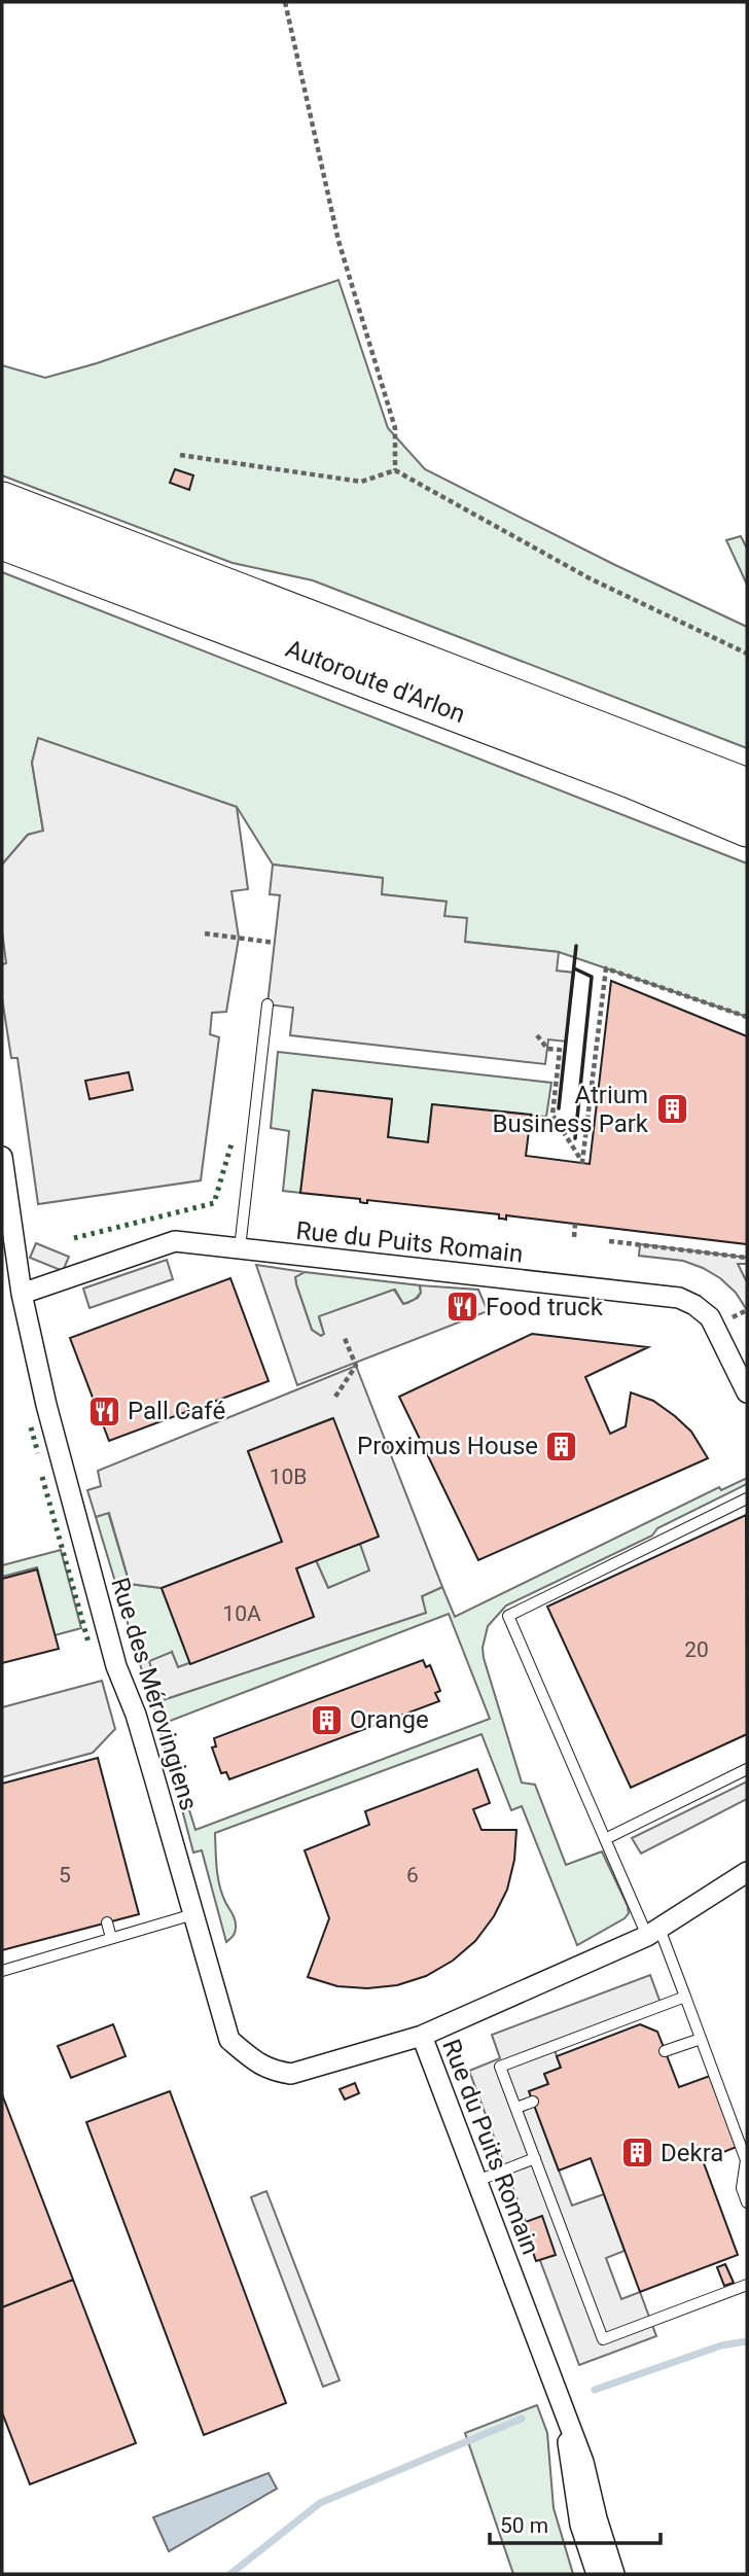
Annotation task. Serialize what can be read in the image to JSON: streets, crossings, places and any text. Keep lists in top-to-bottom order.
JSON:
{
  "streets": {
    "highway": ["Autoroute d'Arlon"],
    "street": ["Rue du Puits Romain", "Rue des Mérovingiens"]
  },
  "crossings": [
    ["Rue du Puits Romain", "Rue des Mérovingiens"]
  ],
  "places": {
    "building": [
      "Atrium Business Park",
      "Proximus House",
      "Orange",
      "Dekra"
    ],
    "restaurant": ["Food truck", "Pall Café"]
  },
  "house_numbers": [
    "10B",
    "10A",
    "20",
    "5",
    "6"
  ],
  "scale_bar": "50 m"
}
